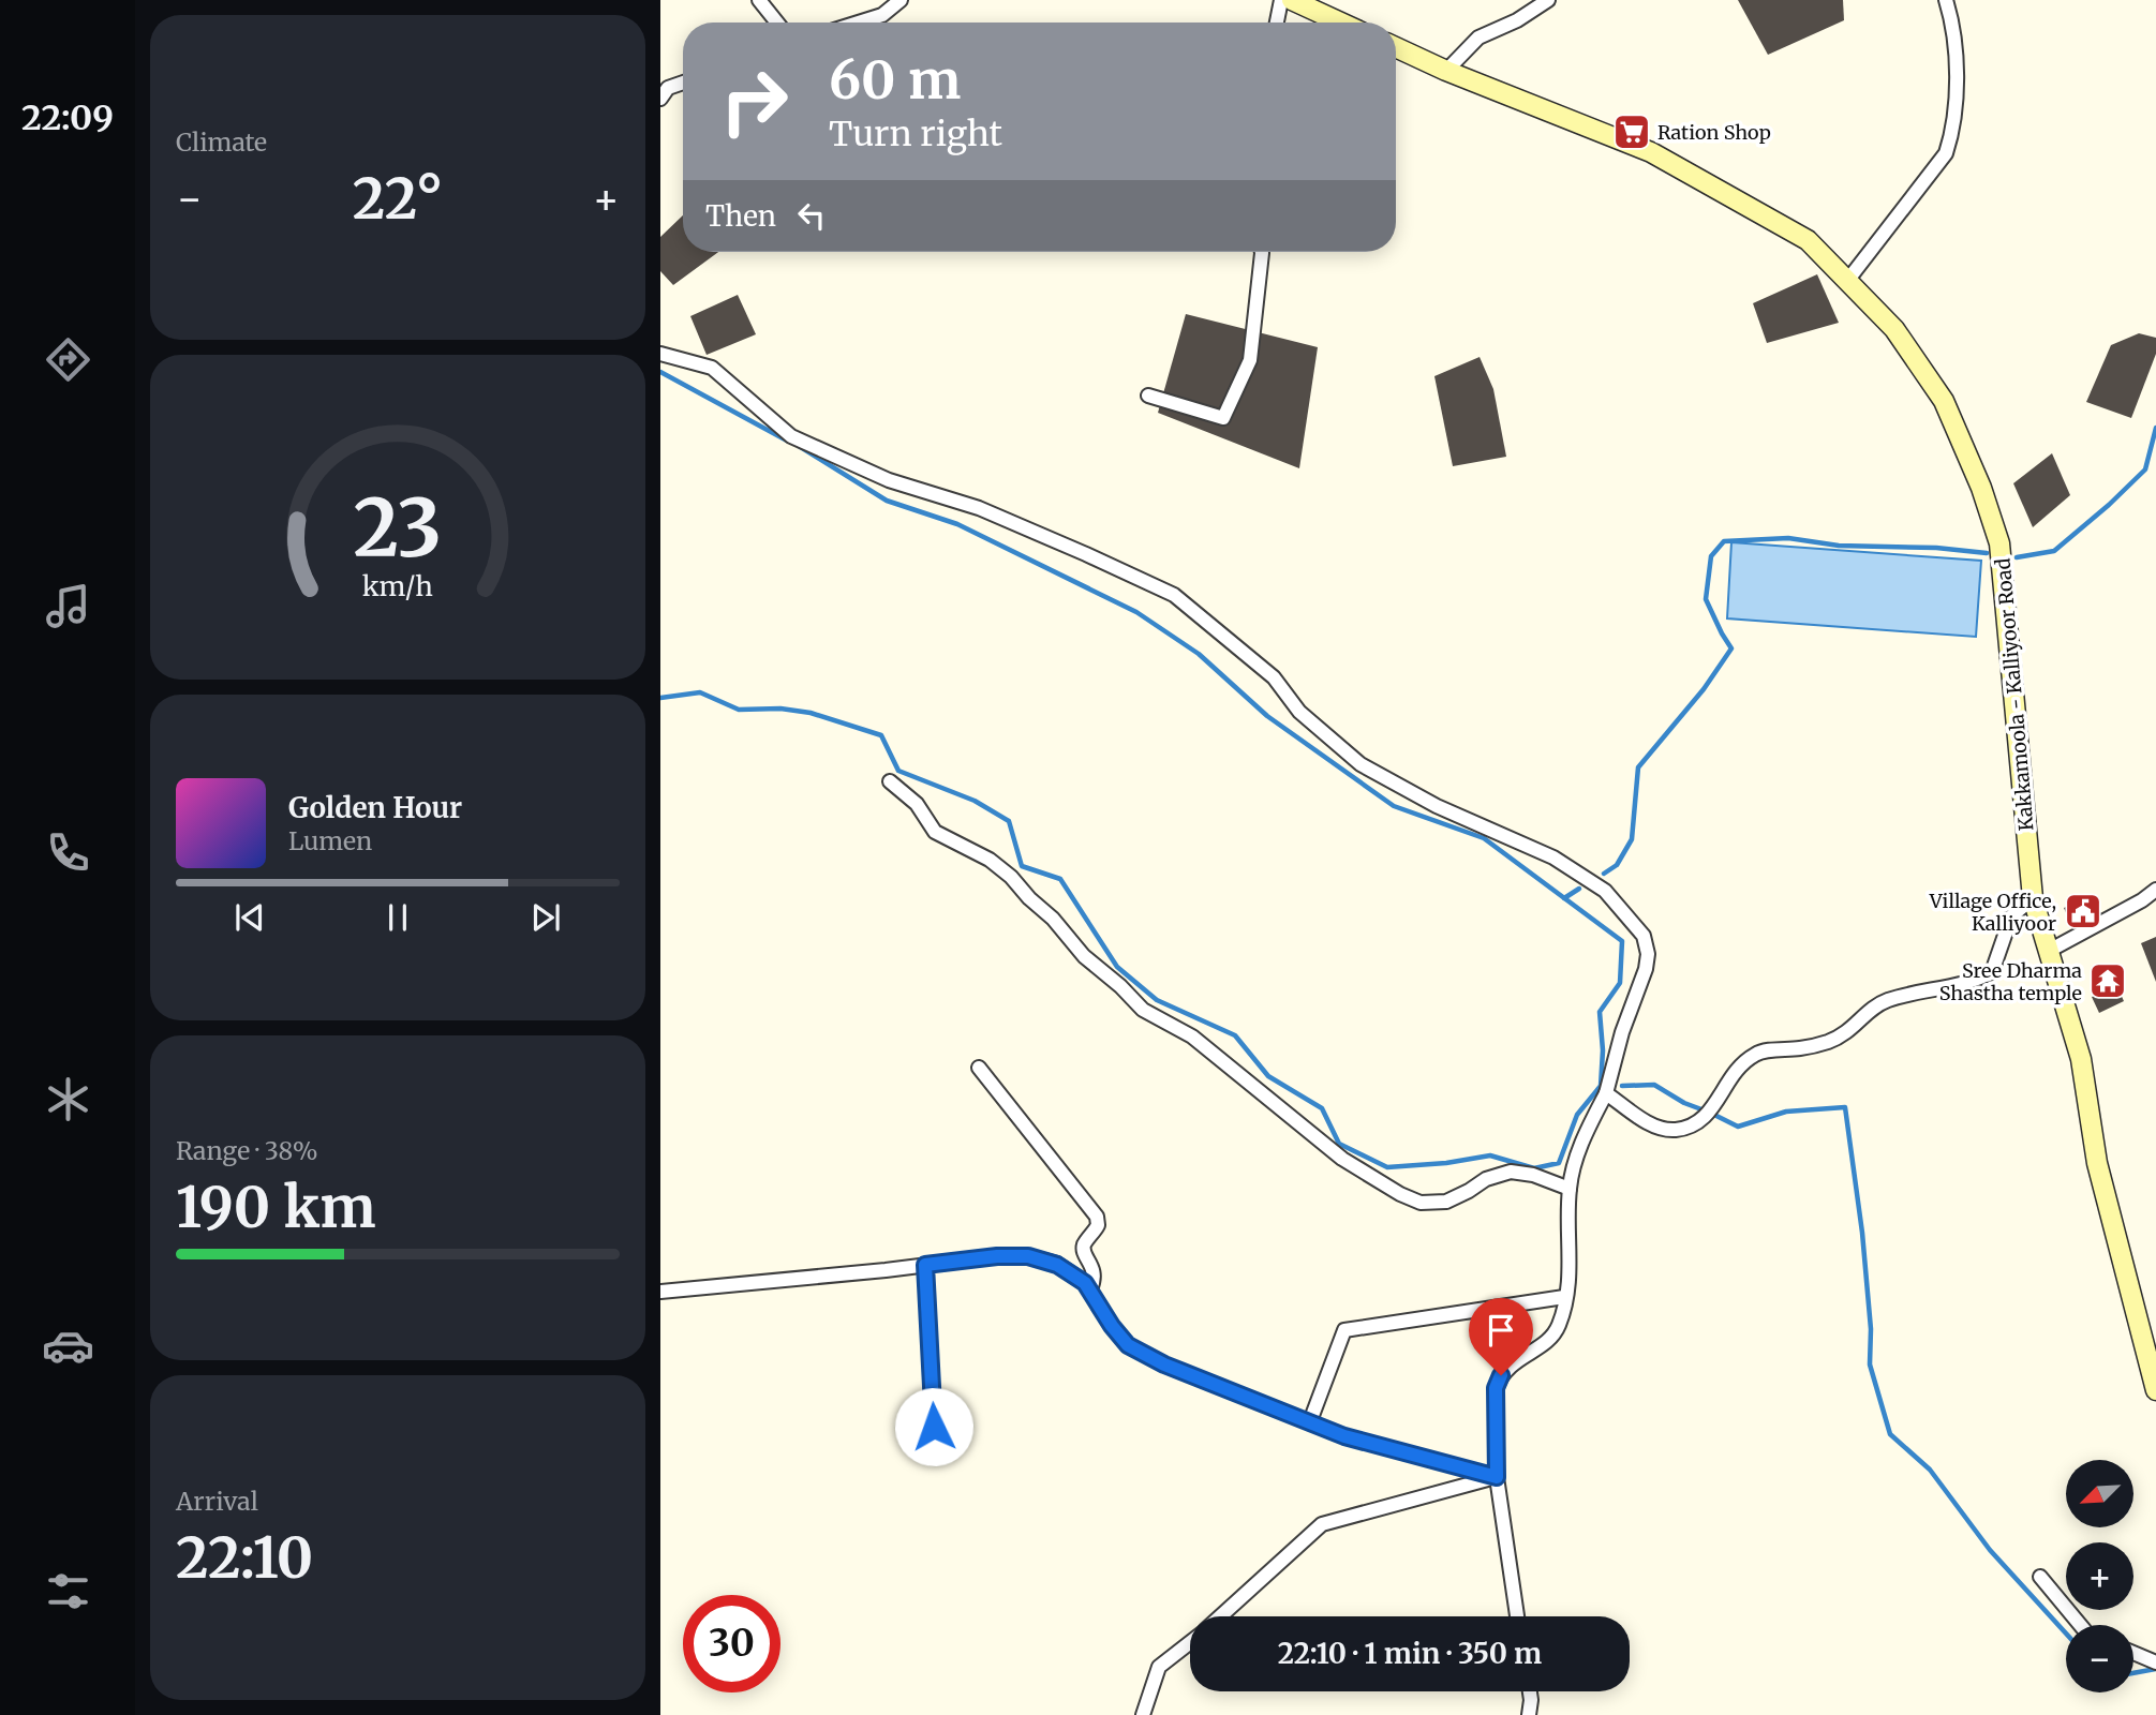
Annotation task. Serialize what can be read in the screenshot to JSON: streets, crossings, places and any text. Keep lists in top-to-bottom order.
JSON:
{
  "streets": {
    "main road": ["Kakkamoola - Kalliyoor Road"]
  },
  "places": {
    "supermarket": ["Ration Shop"],
    "public building": ["Village Office, Kalliyoor"],
    "temple": ["Sree Dharma Shastha temple"]
  },
  "north": "bottom left",
  "page": {
    "tabs": "22:09",
    "tile": [
      "Climate",
      ["Range · 38%", "190 km"],
      ["Arrival", "22:10"]
    ],
    "turn": ["60 m", "Turn right"],
    "heat": ["−", "22°", "+"],
    "then": "Then",
    "song": ["Golden Hour", "Lumen"],
    "map_buttons": ["+", "−"],
    "limit": "30",
    "trip": "22:10 · 1 min · 350 m",
    "gauge": ["23", "km/h"]
  }
}
